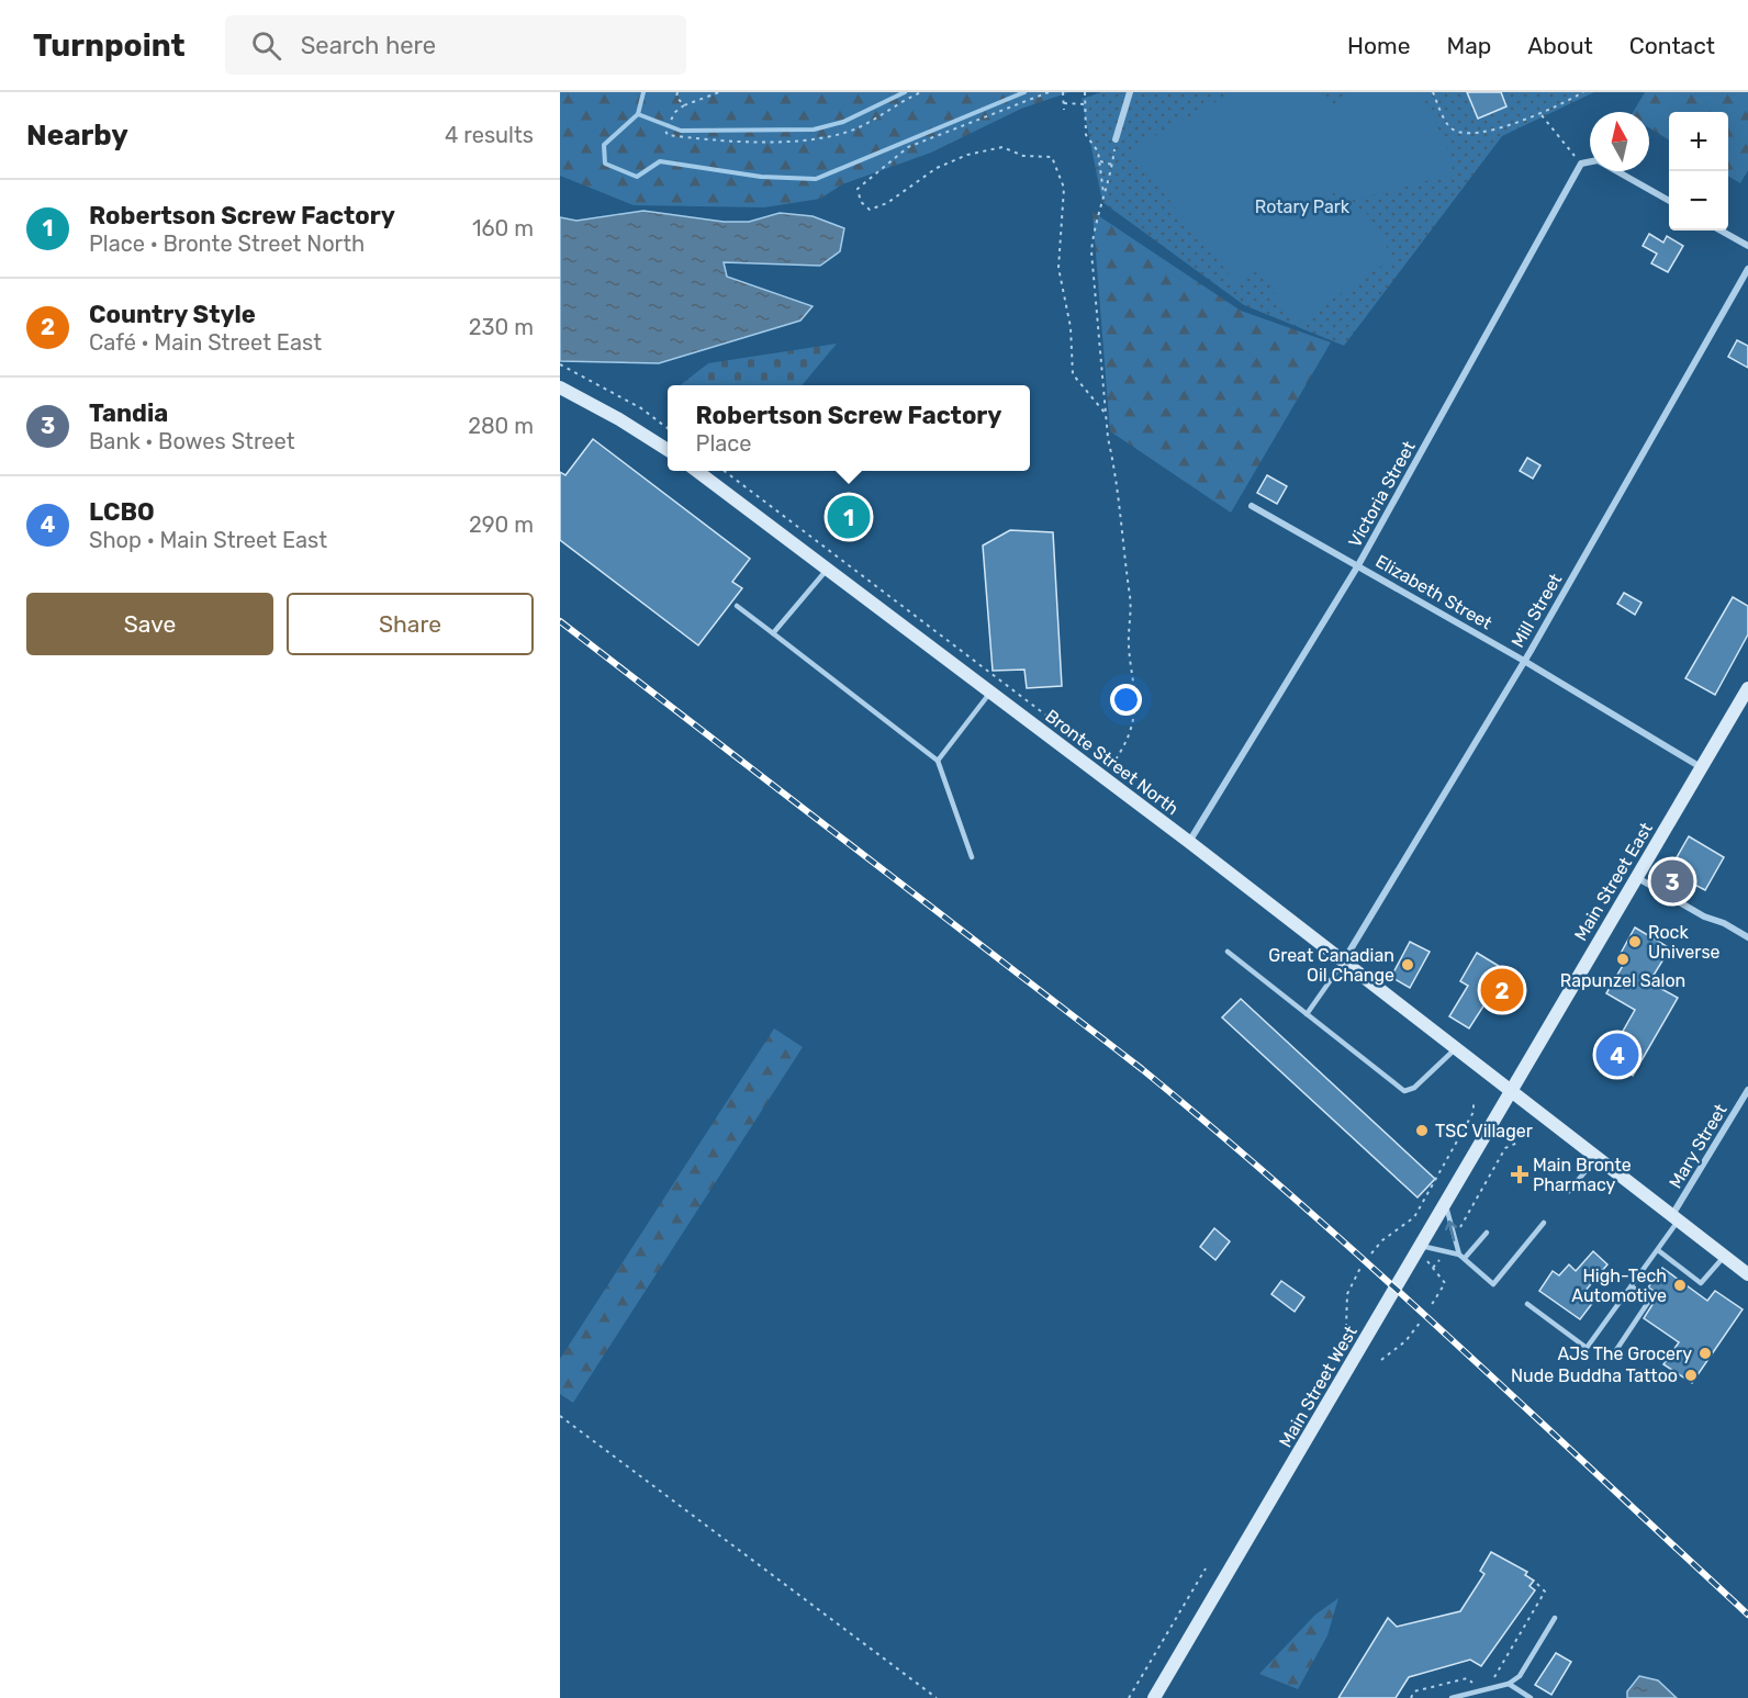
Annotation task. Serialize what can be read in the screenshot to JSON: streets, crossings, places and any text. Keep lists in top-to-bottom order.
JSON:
{
  "streets": {
    "main road": ["Bronte Street North", "Main Street East", "Main Street West"],
    "street": [
      "Victoria Street",
      "Elizabeth Street",
      "Mill Street",
      "Mary Street"
    ]
  },
  "crossings": [
    ["Victoria Street", "Elizabeth Street"],
    ["Victoria Street", "Bronte Street North"],
    ["Elizabeth Street", "Mill Street"],
    ["Elizabeth Street", "Main Street East"],
    ["Mill Street", "Bronte Street North"],
    ["Bronte Street North", "Main Street East"],
    ["Bronte Street North", "Mary Street"],
    ["Bronte Street North", "Main Street West"],
    ["Main Street East", "Main Street West"]
  ],
  "parks": ["Rotary Park"],
  "places": {
    "other": [
      "Rock Universe",
      "Rapunzel Salon",
      "Great Canadian Oil Change",
      "TSC Villager",
      "High-Tech Automotive",
      "AJs The Grocery",
      "Nude Buddha Tattoo"
    ],
    "health": ["Main Bronte Pharmacy"]
  },
  "north": "top",
  "page": {
    "header": "Turnpoint",
    "search": "Search here",
    "nav": [
      "Home",
      "Map",
      "About",
      "Contact"
    ],
    "heading": ["Nearby", "4 results"],
    "map_buttons": ["+", "−"],
    "list": [
      {
        "mark": "1",
        "name": "Robertson Screw Factory",
        "note": "Place · Bronte Street North",
        "value": "160 m"
      },
      {
        "mark": "2",
        "name": "Country Style",
        "note": "Café · Main Street East",
        "value": "230 m"
      },
      {
        "mark": "3",
        "name": "Tandia",
        "note": "Bank · Bowes Street",
        "value": "280 m"
      },
      {
        "mark": "4",
        "name": "LCBO",
        "note": "Shop · Main Street East",
        "value": "290 m"
      }
    ],
    "popup": ["Robertson Screw Factory", "Place"],
    "pins": [
      "1",
      "3",
      "2",
      "4"
    ],
    "buttons": ["Save", "Share"]
  }
}
